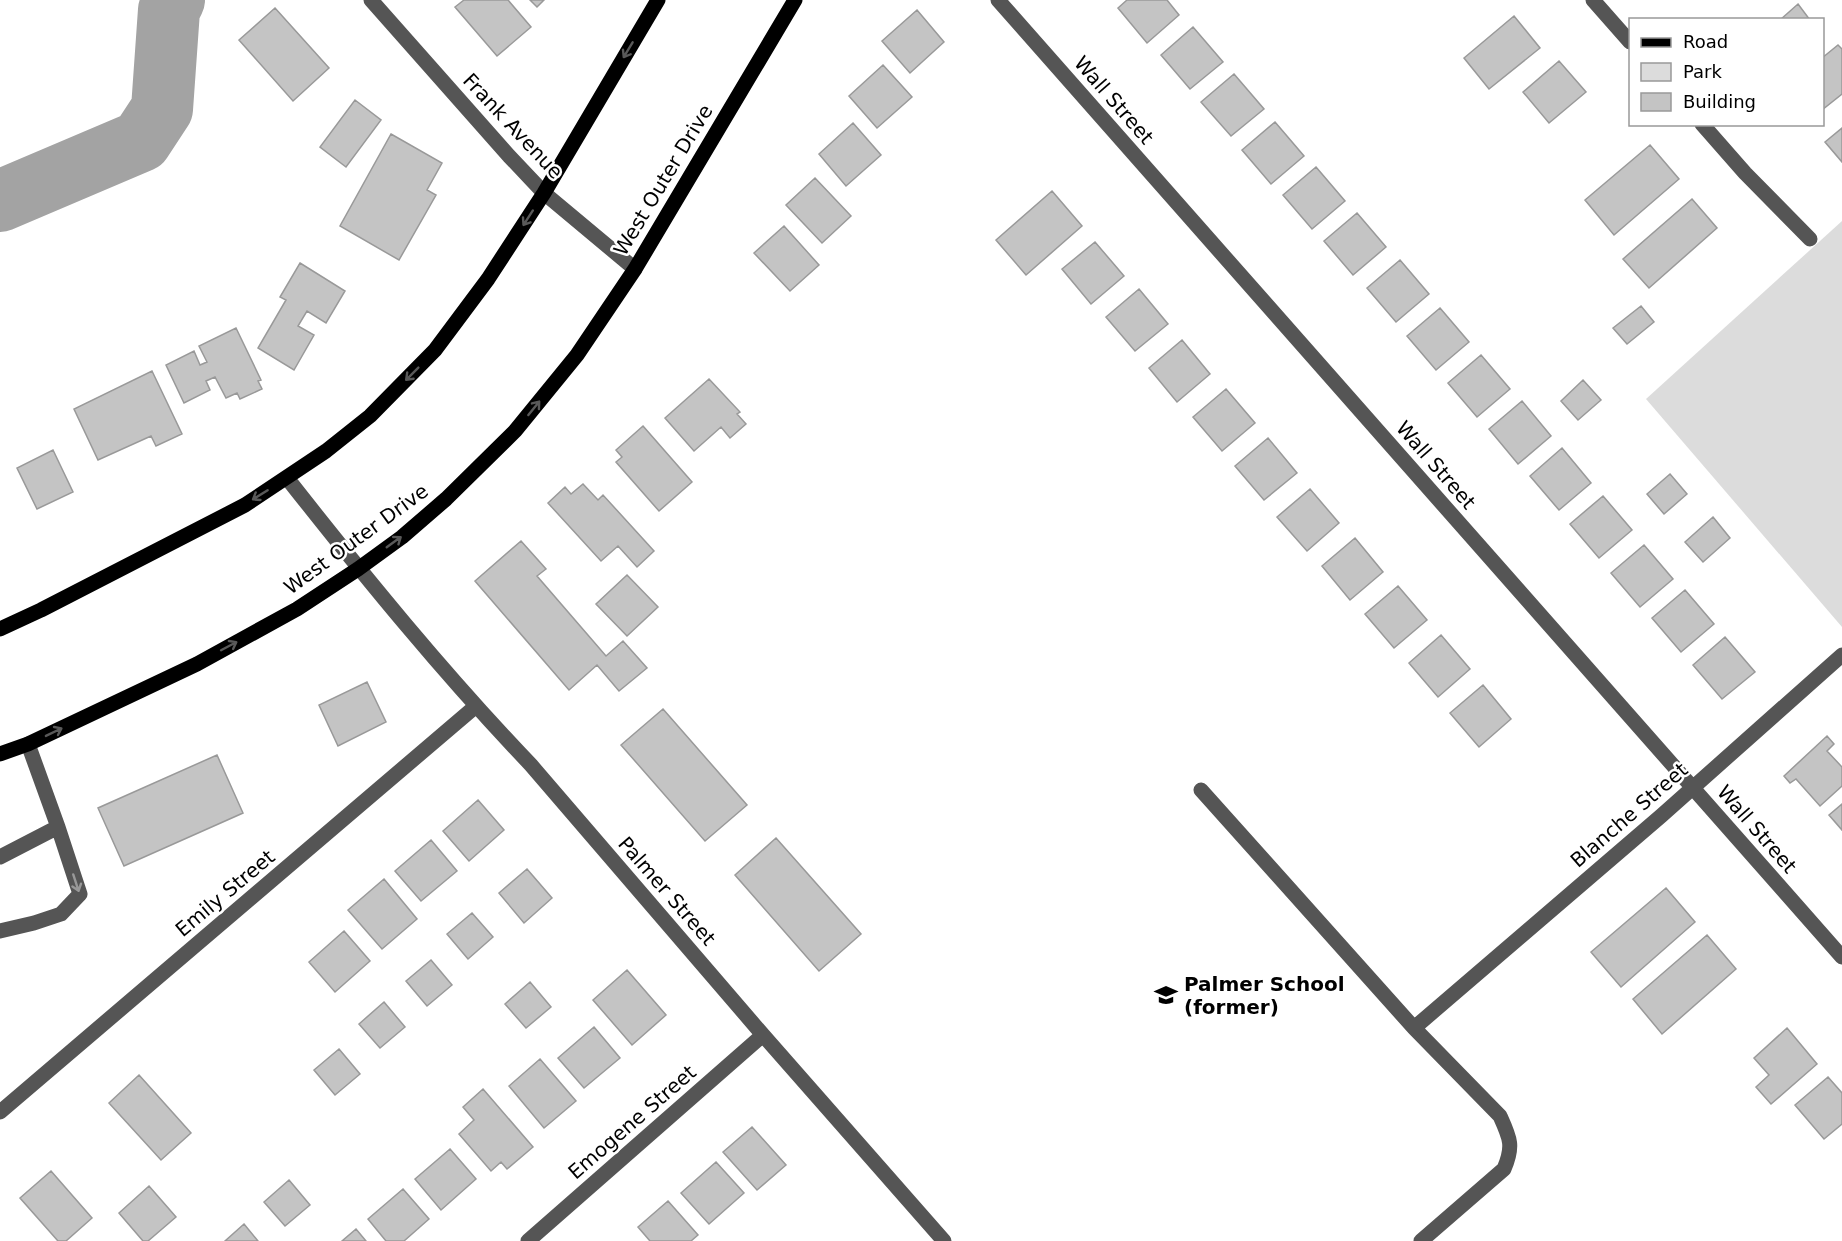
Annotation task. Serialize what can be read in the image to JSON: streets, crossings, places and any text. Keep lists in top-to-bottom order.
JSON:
{
  "streets": {
    "main road": ["West Outer Drive"],
    "street": [
      "Wall Street",
      "Frank Avenue",
      "Blanche Street",
      "Palmer Street",
      "Emily Street",
      "Emogene Street"
    ]
  },
  "crossings": [
    ["Wall Street", "Blanche Street"],
    ["Frank Avenue", "West Outer Drive"],
    ["West Outer Drive", "Palmer Street"],
    ["Palmer Street", "Emily Street"],
    ["Palmer Street", "Emogene Street"]
  ],
  "places": {
    "school or university": ["Palmer School (former)"]
  },
  "legend": ["Road", "Park", "Building"]
}
